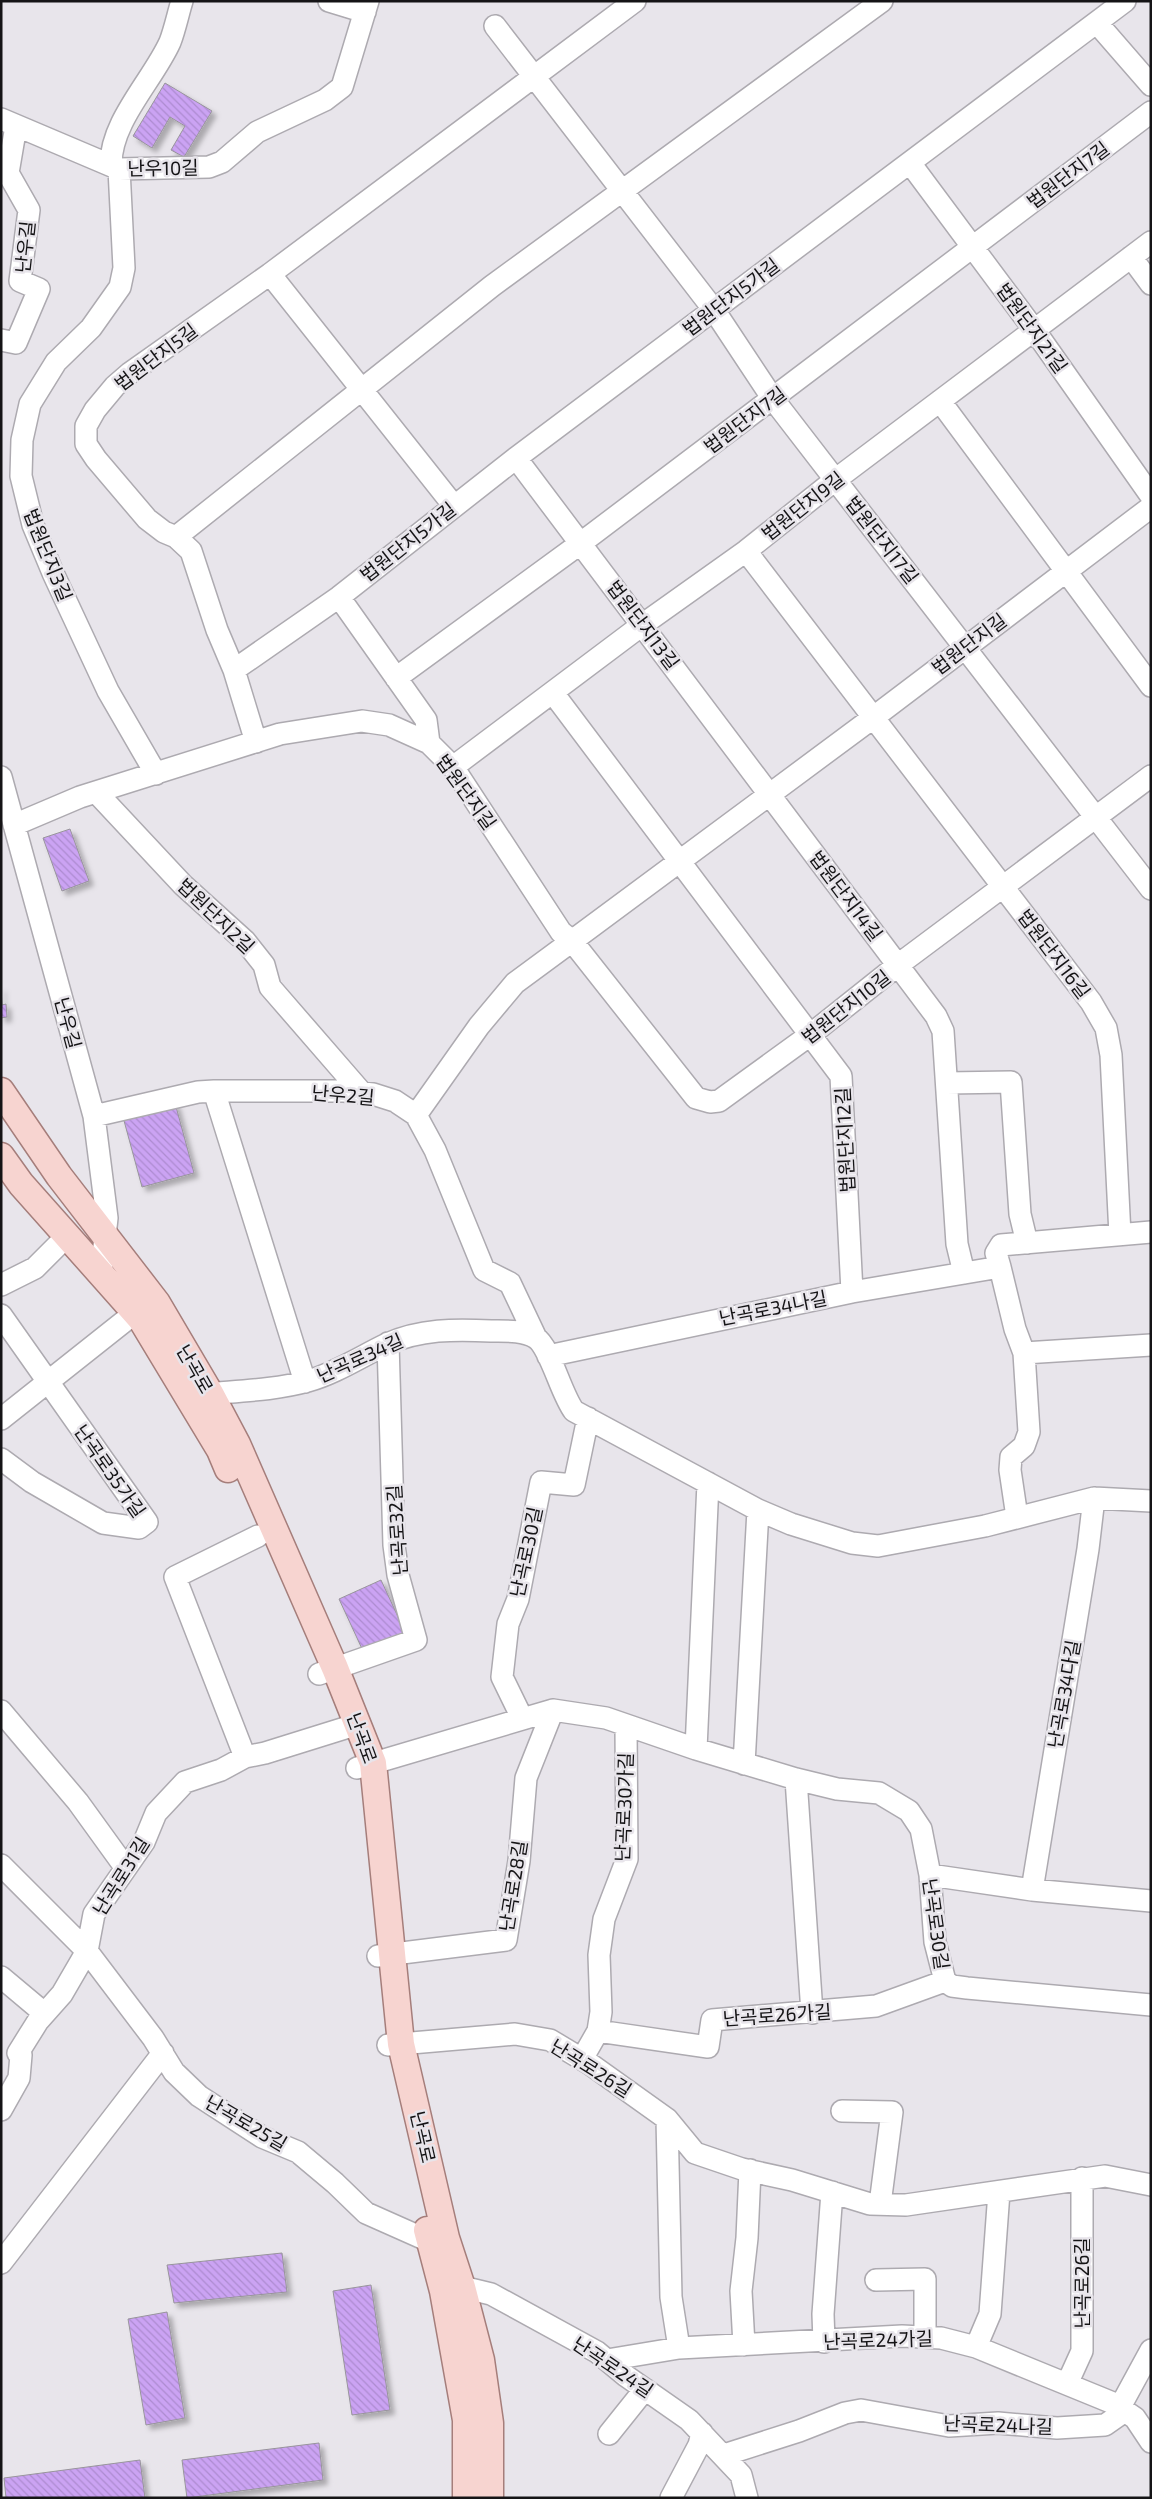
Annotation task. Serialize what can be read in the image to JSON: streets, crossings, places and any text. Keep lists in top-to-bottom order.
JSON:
{
  "streets": {
    "main road": ["난곡로"],
    "street": [
      "난우10길",
      "법원단지7길",
      "난우길",
      "법원단지5가길",
      "법원단지21길",
      "법원단지5길",
      "법원단지9길",
      "법원단지17길",
      "법원단지3길",
      "법원단지13길",
      "법원단지길",
      "법원단지14길",
      "법원단지2길",
      "법원단지16길",
      "법원단지10길",
      "난우2길",
      "법원단지12길",
      "난곡로34나길",
      "난곡로34길",
      "난곡로35가길",
      "난곡로32길",
      "난곡로30길",
      "난곡로34다길",
      "난곡로30가길",
      "난곡로31길",
      "난곡로28길",
      "난곡로26가길",
      "난곡로26길",
      "난곡로25길",
      "난곡로24가길",
      "난곡로24길",
      "난곡로24나길"
    ]
  },
  "crossings": [
    ["난우10길", "난우길"],
    ["난우10길", "법원단지3길"],
    ["법원단지7길", "법원단지21길"],
    ["법원단지7길", "법원단지17길"],
    ["법원단지7길", "법원단지13길"],
    ["난우길", "법원단지길"],
    ["난우길", "난우2길"],
    ["난우길", "난곡로"],
    ["법원단지5가길", "법원단지21길"],
    ["법원단지5가길", "법원단지5길"],
    ["법원단지5가길", "법원단지17길"],
    ["법원단지5가길", "법원단지13길"],
    ["법원단지21길", "법원단지9길"],
    ["법원단지5길", "법원단지길"],
    ["법원단지9길", "법원단지17길"],
    ["법원단지9길", "법원단지13길"],
    ["법원단지9길", "법원단지길"],
    ["법원단지17길", "법원단지길"],
    ["법원단지17길", "법원단지10길"],
    ["법원단지3길", "법원단지길"],
    ["법원단지13길", "법원단지길"],
    ["법원단지13길", "법원단지14길"],
    ["법원단지길", "법원단지14길"],
    ["법원단지길", "법원단지2길"],
    ["법원단지길", "법원단지16길"],
    ["법원단지길", "법원단지10길"],
    ["법원단지길", "법원단지12길"],
    ["법원단지14길", "법원단지10길"],
    ["법원단지14길", "난곡로34나길"],
    ["법원단지2길", "난우2길"],
    ["법원단지16길", "법원단지10길"],
    ["법원단지10길", "법원단지12길"],
    ["법원단지12길", "난곡로34나길"],
    ["난곡로34길", "난곡로"],
    ["난곡로34길", "난곡로32길"],
    ["난곡로", "난곡로32길"],
    ["난곡로", "난곡로30길"],
    ["난곡로", "난곡로31길"],
    ["난곡로", "난곡로28길"],
    ["난곡로", "난곡로26길"],
    ["난곡로", "난곡로25길"],
    ["난곡로", "난곡로24길"],
    ["난곡로30길", "난곡로30가길"],
    ["난곡로30길", "난곡로28길"],
    ["난곡로30길", "난곡로26가길"],
    ["난곡로30가길", "난곡로26가길"],
    ["난곡로30가길", "난곡로26길"],
    ["난곡로31길", "난곡로25길"],
    ["난곡로26길", "난곡로24가길"],
    ["난곡로24가길", "난곡로24길"],
    ["난곡로24가길", "난곡로24나길"],
    ["난곡로24길", "난곡로24나길"]
  ]
}
